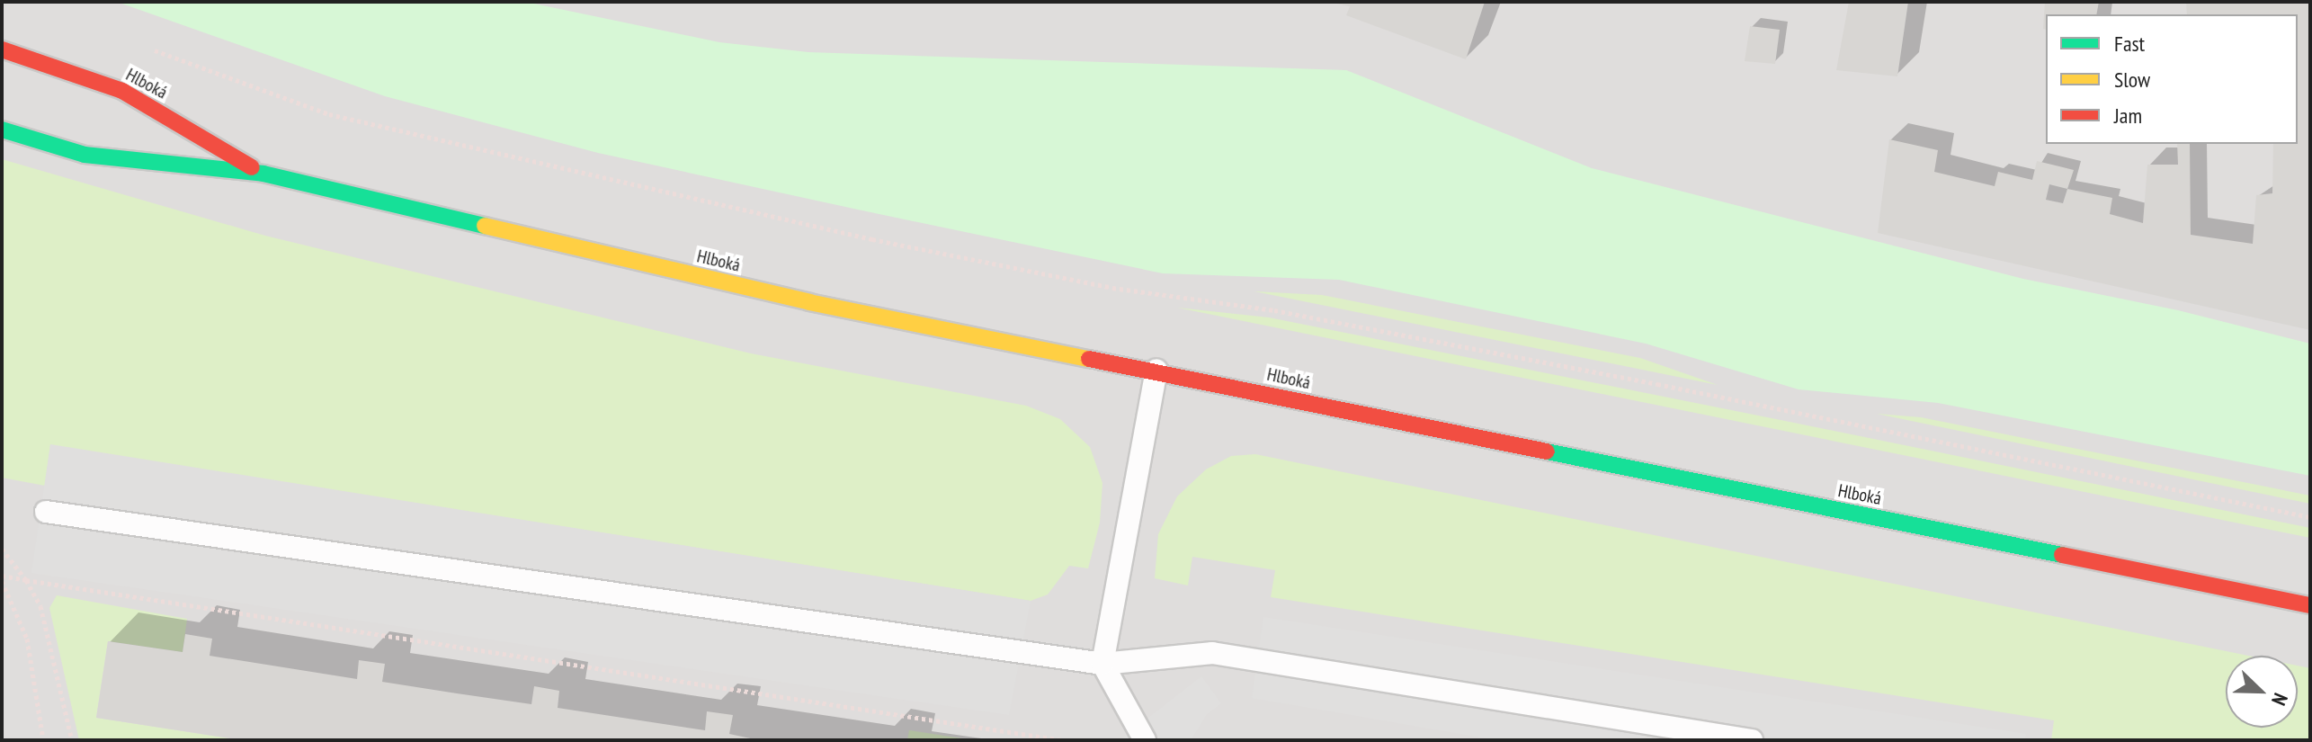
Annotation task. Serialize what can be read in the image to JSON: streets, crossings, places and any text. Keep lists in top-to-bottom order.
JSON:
{
  "streets": {
    "street": ["Hlboká"]
  },
  "legend": ["Fast", "Slow", "Jam"],
  "north": "bottom right"
}
